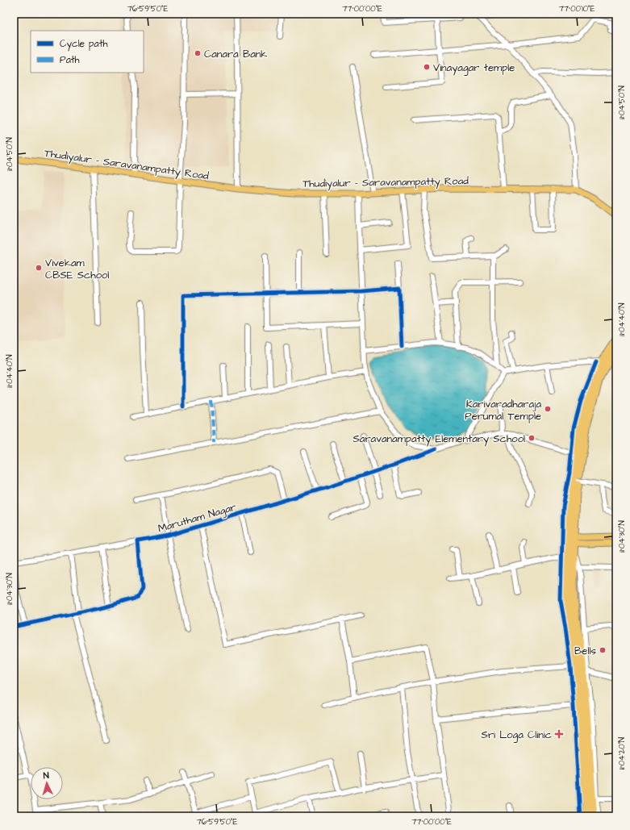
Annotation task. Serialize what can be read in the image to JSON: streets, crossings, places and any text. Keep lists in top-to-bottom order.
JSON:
{
  "streets": {
    "main road": ["Thudiyalur - Saravanampatty Road"],
    "street": ["Marutham Nagar"]
  },
  "places": {
    "other": [
      "Canara Bank",
      "Vinayagar temple",
      "Vivekam CBSE School",
      "Karivaradharaja Perumal Temple",
      "Saravanampatty Elementary School",
      "Bells"
    ],
    "health": ["Sri Loga Clinic"]
  },
  "legend": ["Cycle path", "Path"],
  "north": "top",
  "coordinates": [
    "76°59'50\"E",
    "77°00'00\"E",
    "77°00'10\"E",
    "11°04'50\"N",
    "11°04'40\"N",
    "11°04'30\"N",
    "11°04'20\"N"
  ]
}
